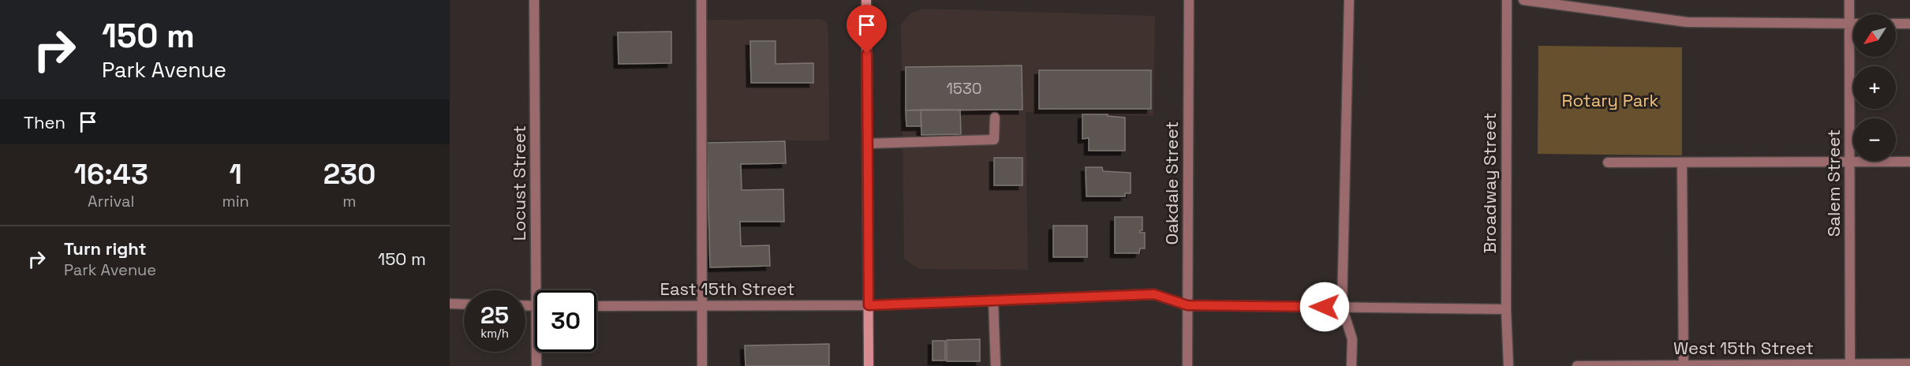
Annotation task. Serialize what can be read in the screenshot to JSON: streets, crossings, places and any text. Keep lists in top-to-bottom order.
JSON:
{
  "streets": {
    "street": [
      "Locust Street",
      "Oakdale Street",
      "Broadway Street",
      "Salem Street",
      "East 15th Street",
      "West 15th Street"
    ]
  },
  "crossings": [
    ["Salem Street", "West 15th Street"]
  ],
  "parks": ["Rotary Park"],
  "house_numbers": ["1530"],
  "north": "bottom left",
  "page": {
    "turn": ["150 m", "Park Avenue"],
    "map_buttons": ["+", "−"],
    "then": "Then",
    "eta": [
      "16:43",
      "Arrival",
      "1",
      "min",
      "230",
      "m"
    ],
    "list": [
      {
        "name": "Turn right",
        "note": "Park Avenue",
        "value": "150 m"
      }
    ],
    "speed": "25 km/h",
    "limit": "30"
  }
}
